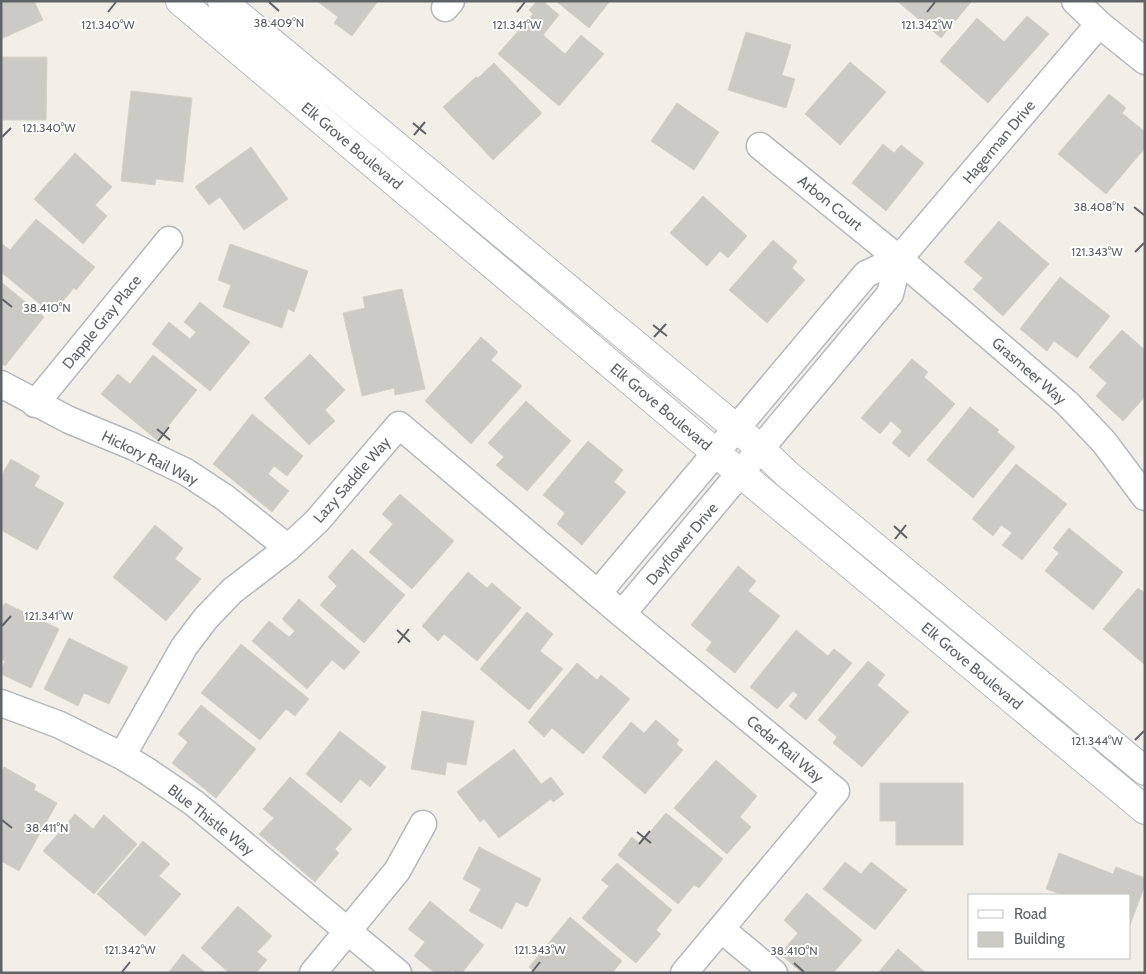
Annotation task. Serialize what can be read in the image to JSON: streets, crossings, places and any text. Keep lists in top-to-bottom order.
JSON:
{
  "streets": {
    "main road": ["Elk Grove Boulevard"],
    "street": [
      "Hagerman Drive",
      "Arbon Court",
      "Dapple Gray Place",
      "Grasmeer Way",
      "Hickory Rail Way",
      "Lazy Saddle Way",
      "Dayflower Drive",
      "Cedar Rail Way",
      "Blue Thistle Way"
    ]
  },
  "crossings": [
    ["Hagerman Drive", "Elk Grove Boulevard"],
    ["Hagerman Drive", "Arbon Court"],
    ["Hagerman Drive", "Grasmeer Way"],
    ["Hagerman Drive", "Dayflower Drive"],
    ["Elk Grove Boulevard", "Dayflower Drive"],
    ["Arbon Court", "Grasmeer Way"],
    ["Dapple Gray Place", "Hickory Rail Way"],
    ["Hickory Rail Way", "Lazy Saddle Way"],
    ["Lazy Saddle Way", "Dayflower Drive"],
    ["Lazy Saddle Way", "Cedar Rail Way"],
    ["Lazy Saddle Way", "Blue Thistle Way"],
    ["Dayflower Drive", "Cedar Rail Way"]
  ],
  "legend": ["Road", "Building"],
  "coordinates": [
    "38.409°N",
    "121.340°W",
    "121.341°W",
    "121.342°W",
    "38.408°N",
    "121.343°W",
    "38.410°N",
    "121.344°W",
    "38.411°N"
  ]
}
